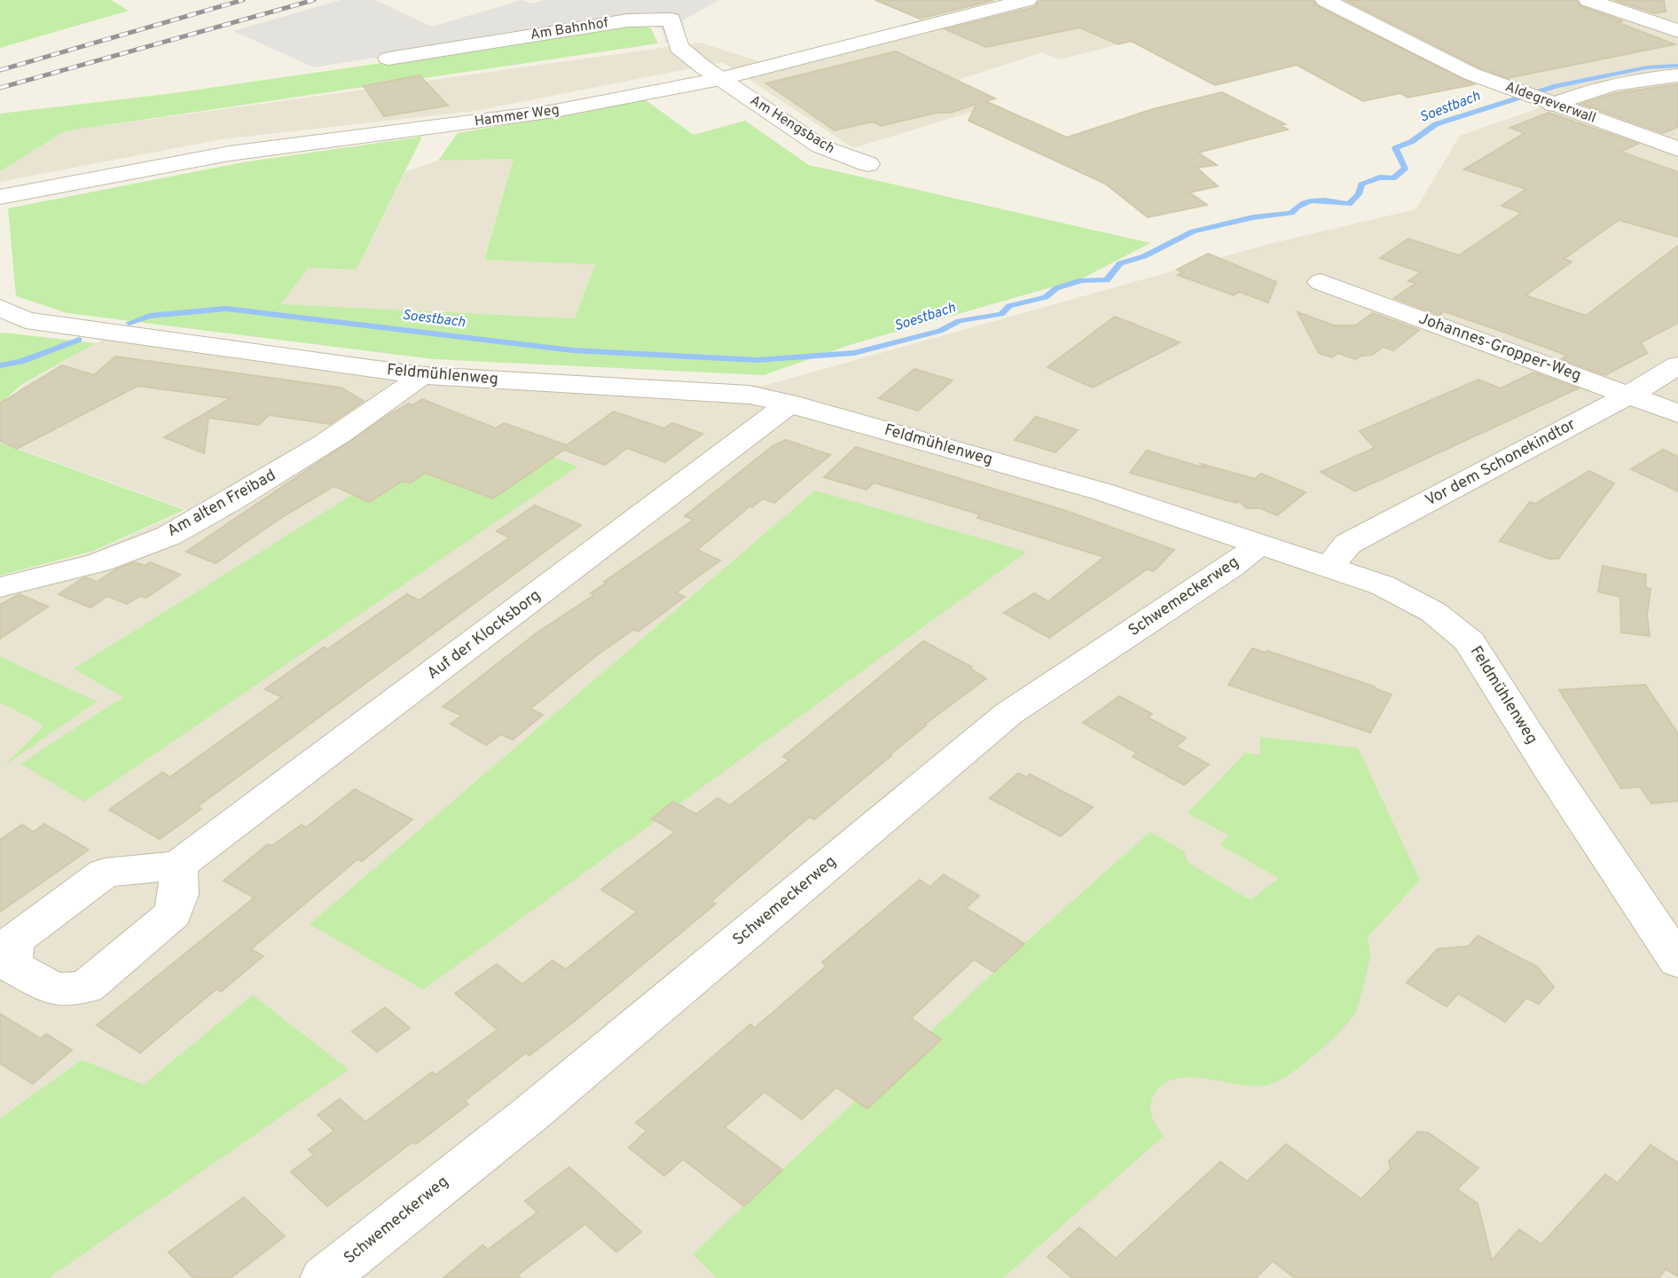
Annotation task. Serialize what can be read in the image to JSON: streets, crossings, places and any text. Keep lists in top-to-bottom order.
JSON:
{
  "streets": {
    "street": [
      "Am Bahnhof",
      "Aldegreverwall",
      "Hammer Weg",
      "Am Hengsbach",
      "Johannes-Gropper-Weg",
      "Feldmühlenweg",
      "Vor dem Schonekindtor",
      "Am alten Freibad",
      "Schwemeckerweg",
      "Auf der Klocksborg"
    ]
  },
  "crossings": [
    ["Am Bahnhof", "Hammer Weg"],
    ["Am Bahnhof", "Am Hengsbach"],
    ["Hammer Weg", "Am Hengsbach"],
    ["Johannes-Gropper-Weg", "Vor dem Schonekindtor"],
    ["Feldmühlenweg", "Vor dem Schonekindtor"],
    ["Feldmühlenweg", "Am alten Freibad"],
    ["Feldmühlenweg", "Schwemeckerweg"],
    ["Feldmühlenweg", "Auf der Klocksborg"]
  ],
  "water": ["Soestbach"]
}
